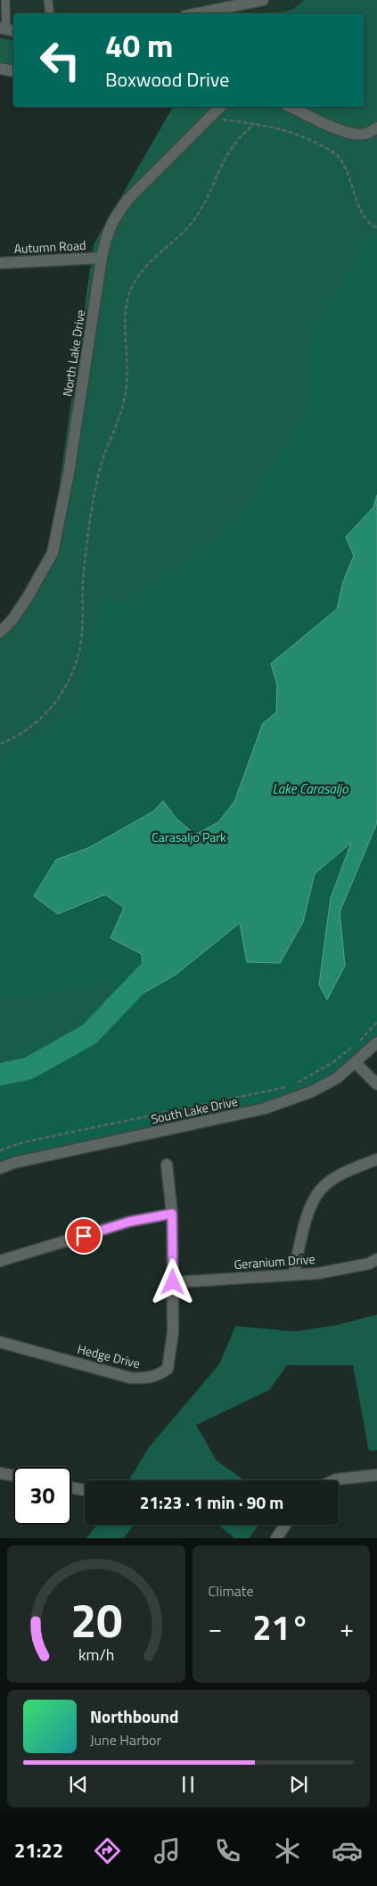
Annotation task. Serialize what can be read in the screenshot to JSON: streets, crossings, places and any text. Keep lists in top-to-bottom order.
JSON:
{
  "streets": {
    "street": [
      "Autumn Road",
      "North Lake Drive",
      "South Lake Drive",
      "Geranium Drive",
      "Hedge Drive"
    ]
  },
  "crossings": [
    ["Autumn Road", "North Lake Drive"],
    ["Geranium Drive", "Hedge Drive"]
  ],
  "water": ["Lake Carasaljo"],
  "parks": ["Carasaljo Park"],
  "page": {
    "turn": ["40 m", "Boxwood Drive"],
    "limit": "30",
    "trip": "21:23 · 1 min · 90 m",
    "tile": "Climate",
    "heat": ["−", "21°", "+"],
    "song": ["Northbound", "June Harbor"],
    "tabs": "21:22",
    "gauge": ["20", "km/h"]
  }
}
